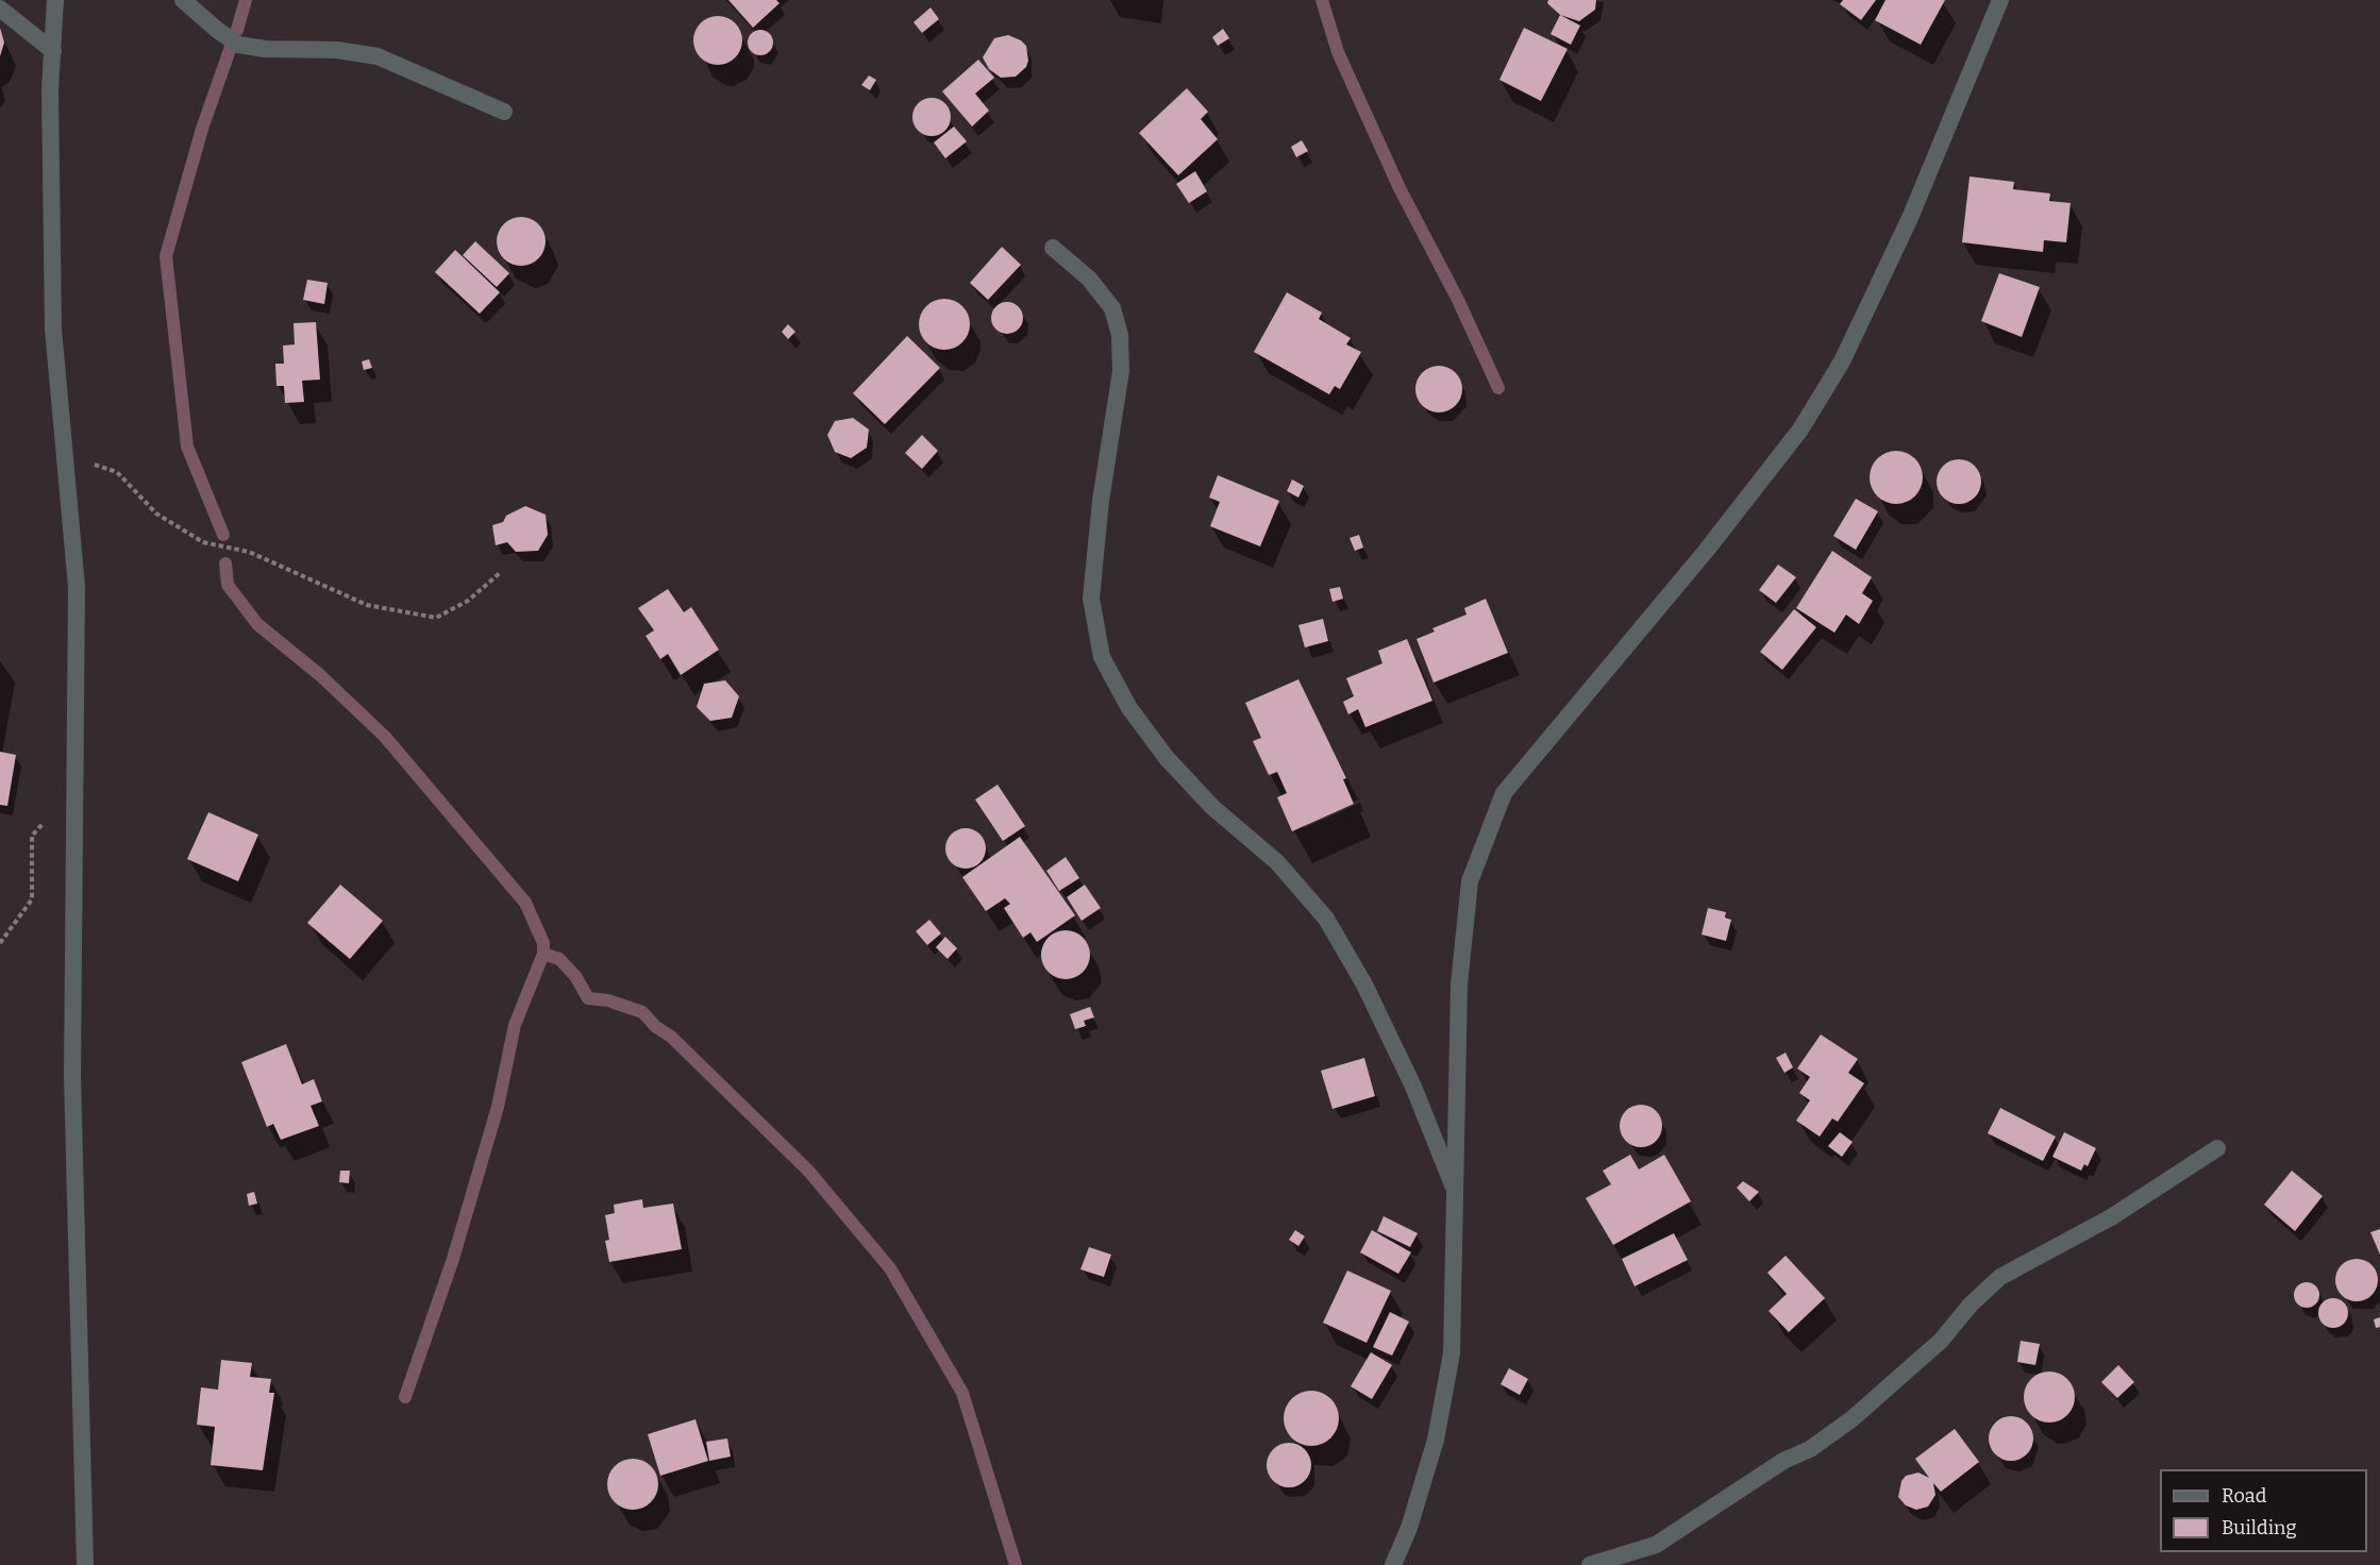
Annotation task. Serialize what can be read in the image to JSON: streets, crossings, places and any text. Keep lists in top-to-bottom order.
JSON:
{
  "legend": ["Road", "Building"]
}
